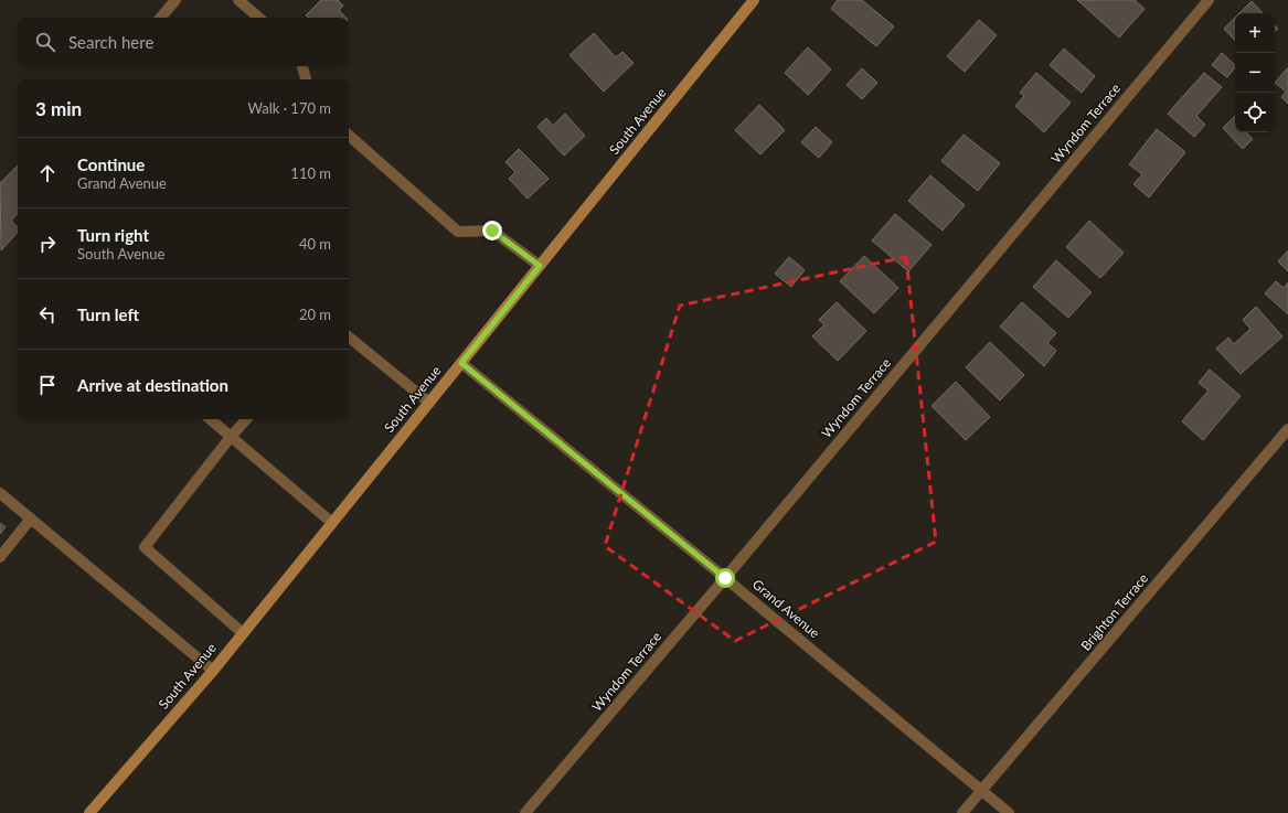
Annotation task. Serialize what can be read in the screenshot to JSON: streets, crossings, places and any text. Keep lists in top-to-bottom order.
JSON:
{
  "streets": {
    "street": [
      "South Avenue",
      "Wyndom Terrace",
      "Grand Avenue",
      "Brighton Terrace"
    ]
  },
  "crossings": [
    ["South Avenue", "Grand Avenue"],
    ["Wyndom Terrace", "Grand Avenue"],
    ["Grand Avenue", "Brighton Terrace"]
  ],
  "page": {
    "map_buttons": ["+", "−"],
    "search": "Search here",
    "heading": ["3 min", "Walk · 170 m"],
    "list": [
      ["Continue", "Grand Avenue", "110 m"],
      ["Turn right", "South Avenue", "40 m"],
      ["Turn left", "20 m"],
      "Arrive at destination"
    ]
  }
}
